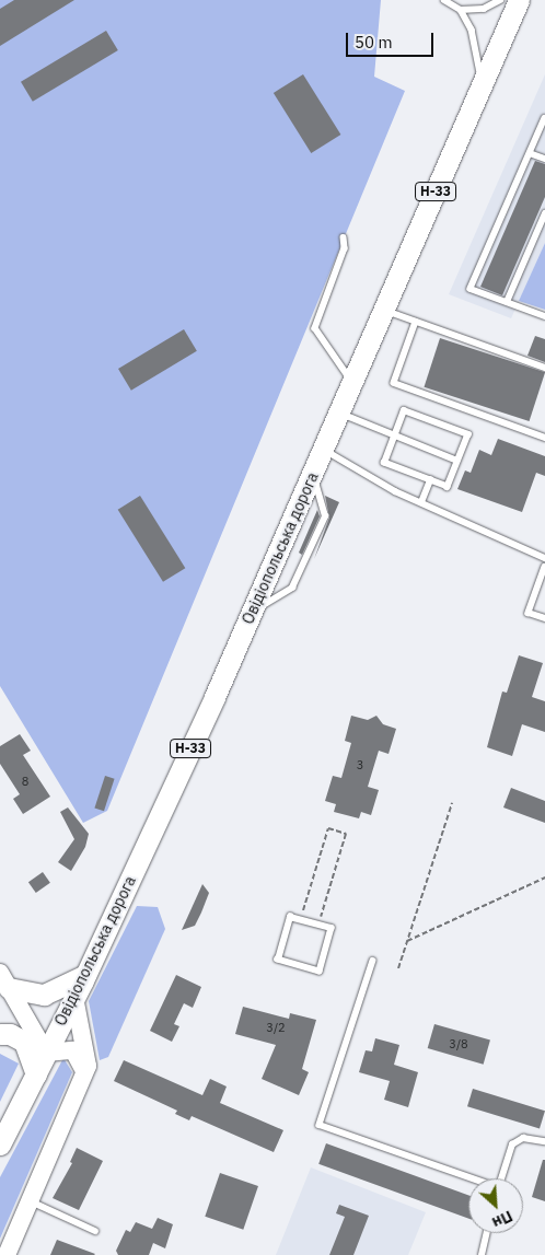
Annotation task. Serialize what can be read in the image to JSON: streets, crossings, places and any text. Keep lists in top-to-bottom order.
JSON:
{
  "streets": {
    "main road": ["Н-33", "Овідіопольська дорога"]
  },
  "crossings": [
    ["Н-33", "Овідіопольська дорога"]
  ],
  "house_numbers": [
    "3",
    "8",
    "3/2",
    "3/8"
  ],
  "scale_bar": "50 m",
  "north": "bottom right"
}
